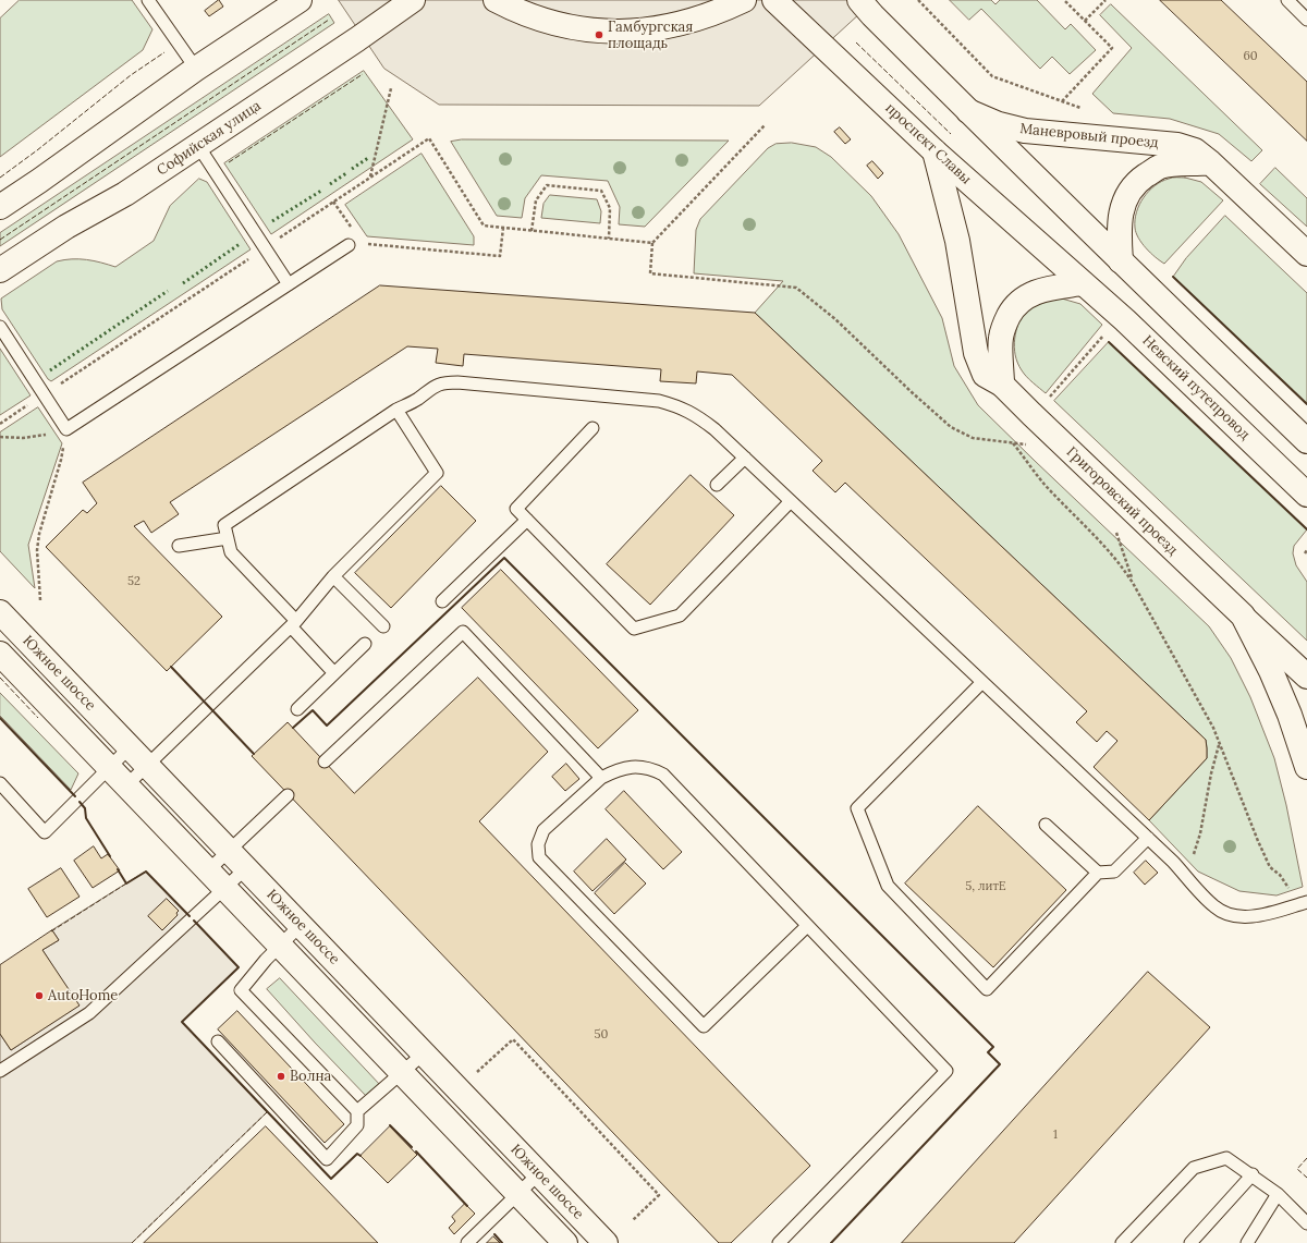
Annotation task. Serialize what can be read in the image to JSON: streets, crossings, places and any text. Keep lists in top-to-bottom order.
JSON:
{
  "streets": {
    "street": [
      "Маневровый проезд",
      "Софийская улица",
      "проспект Славы",
      "Невский путепровод",
      "Григоровский проезд",
      "Южное шоссе"
    ]
  },
  "crossings": [
    ["проспект Славы", "Невский путепровод"],
    ["проспект Славы", "Григоровский проезд"]
  ],
  "places": ["Гамбургская площадь", "AutoHome", "Волна"],
  "house_numbers": [
    "60",
    "52",
    "5, литЕ",
    "50",
    "1"
  ]
}
